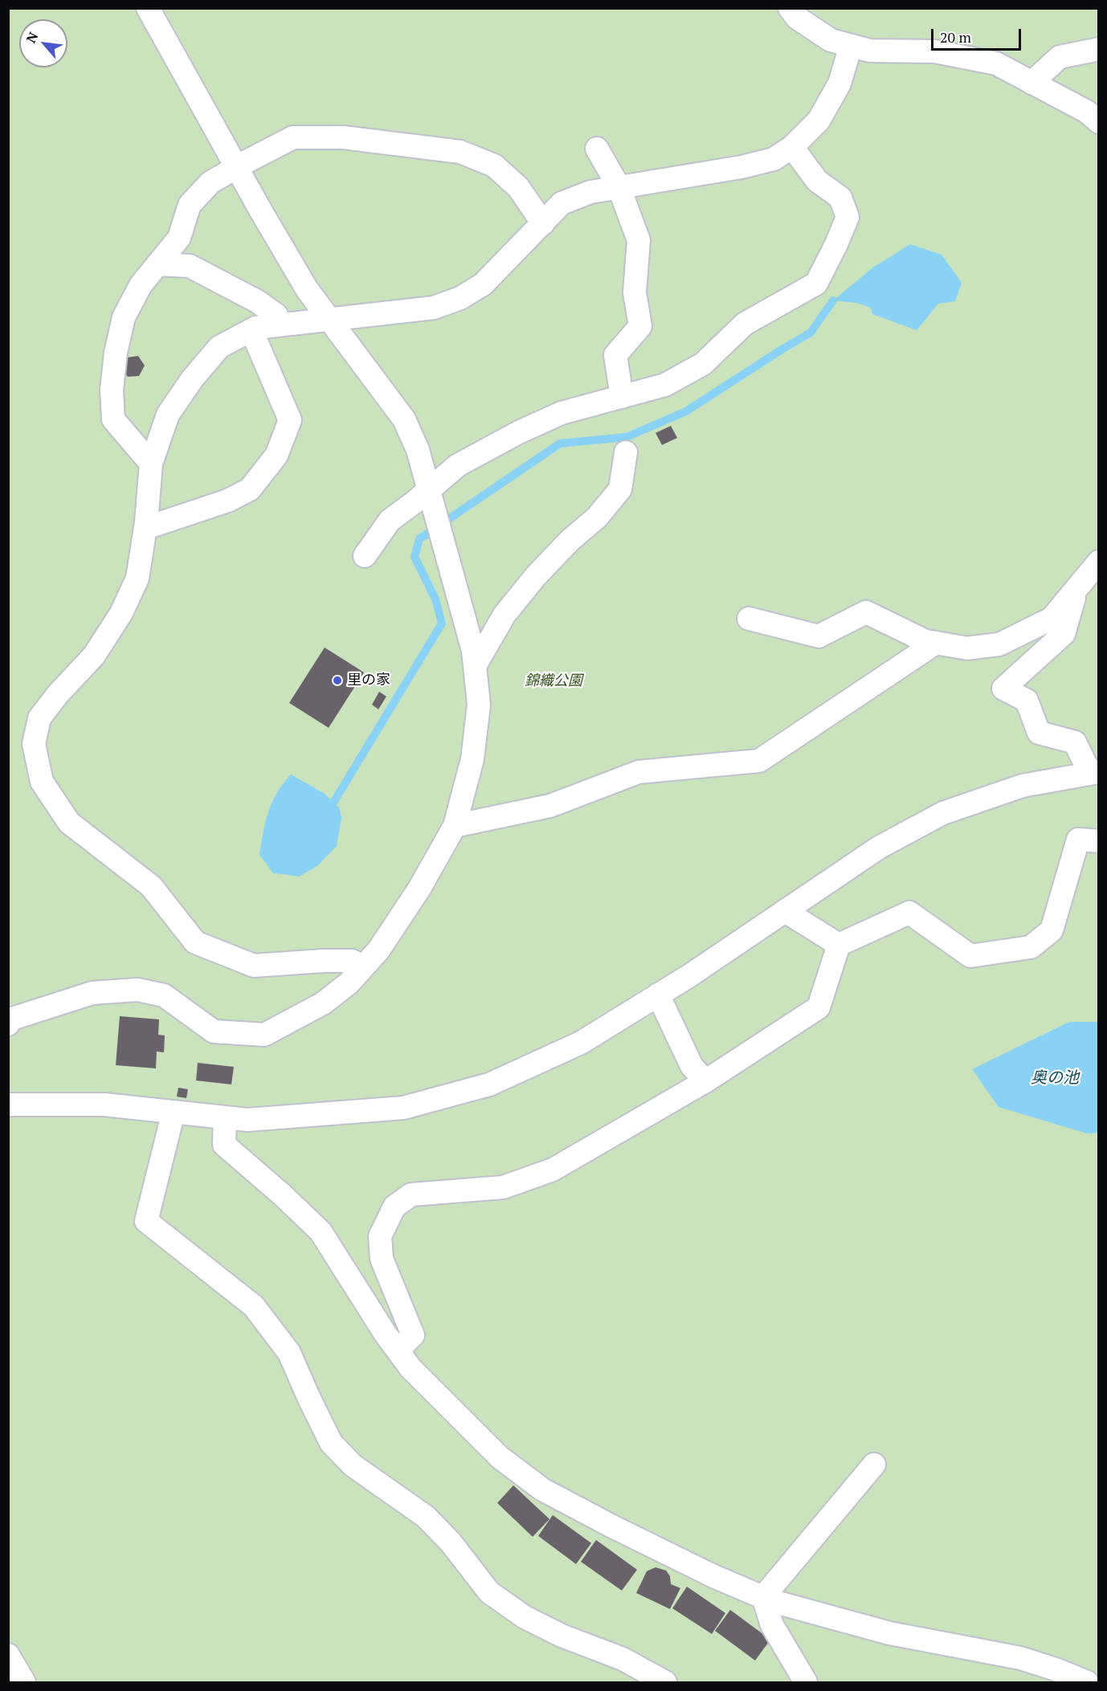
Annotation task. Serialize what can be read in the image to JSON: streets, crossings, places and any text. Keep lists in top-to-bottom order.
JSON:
{
  "water": ["奥の池"],
  "parks": ["錦織公園"],
  "places": ["里の家"],
  "scale_bar": "20 m",
  "north": "top left"
}
